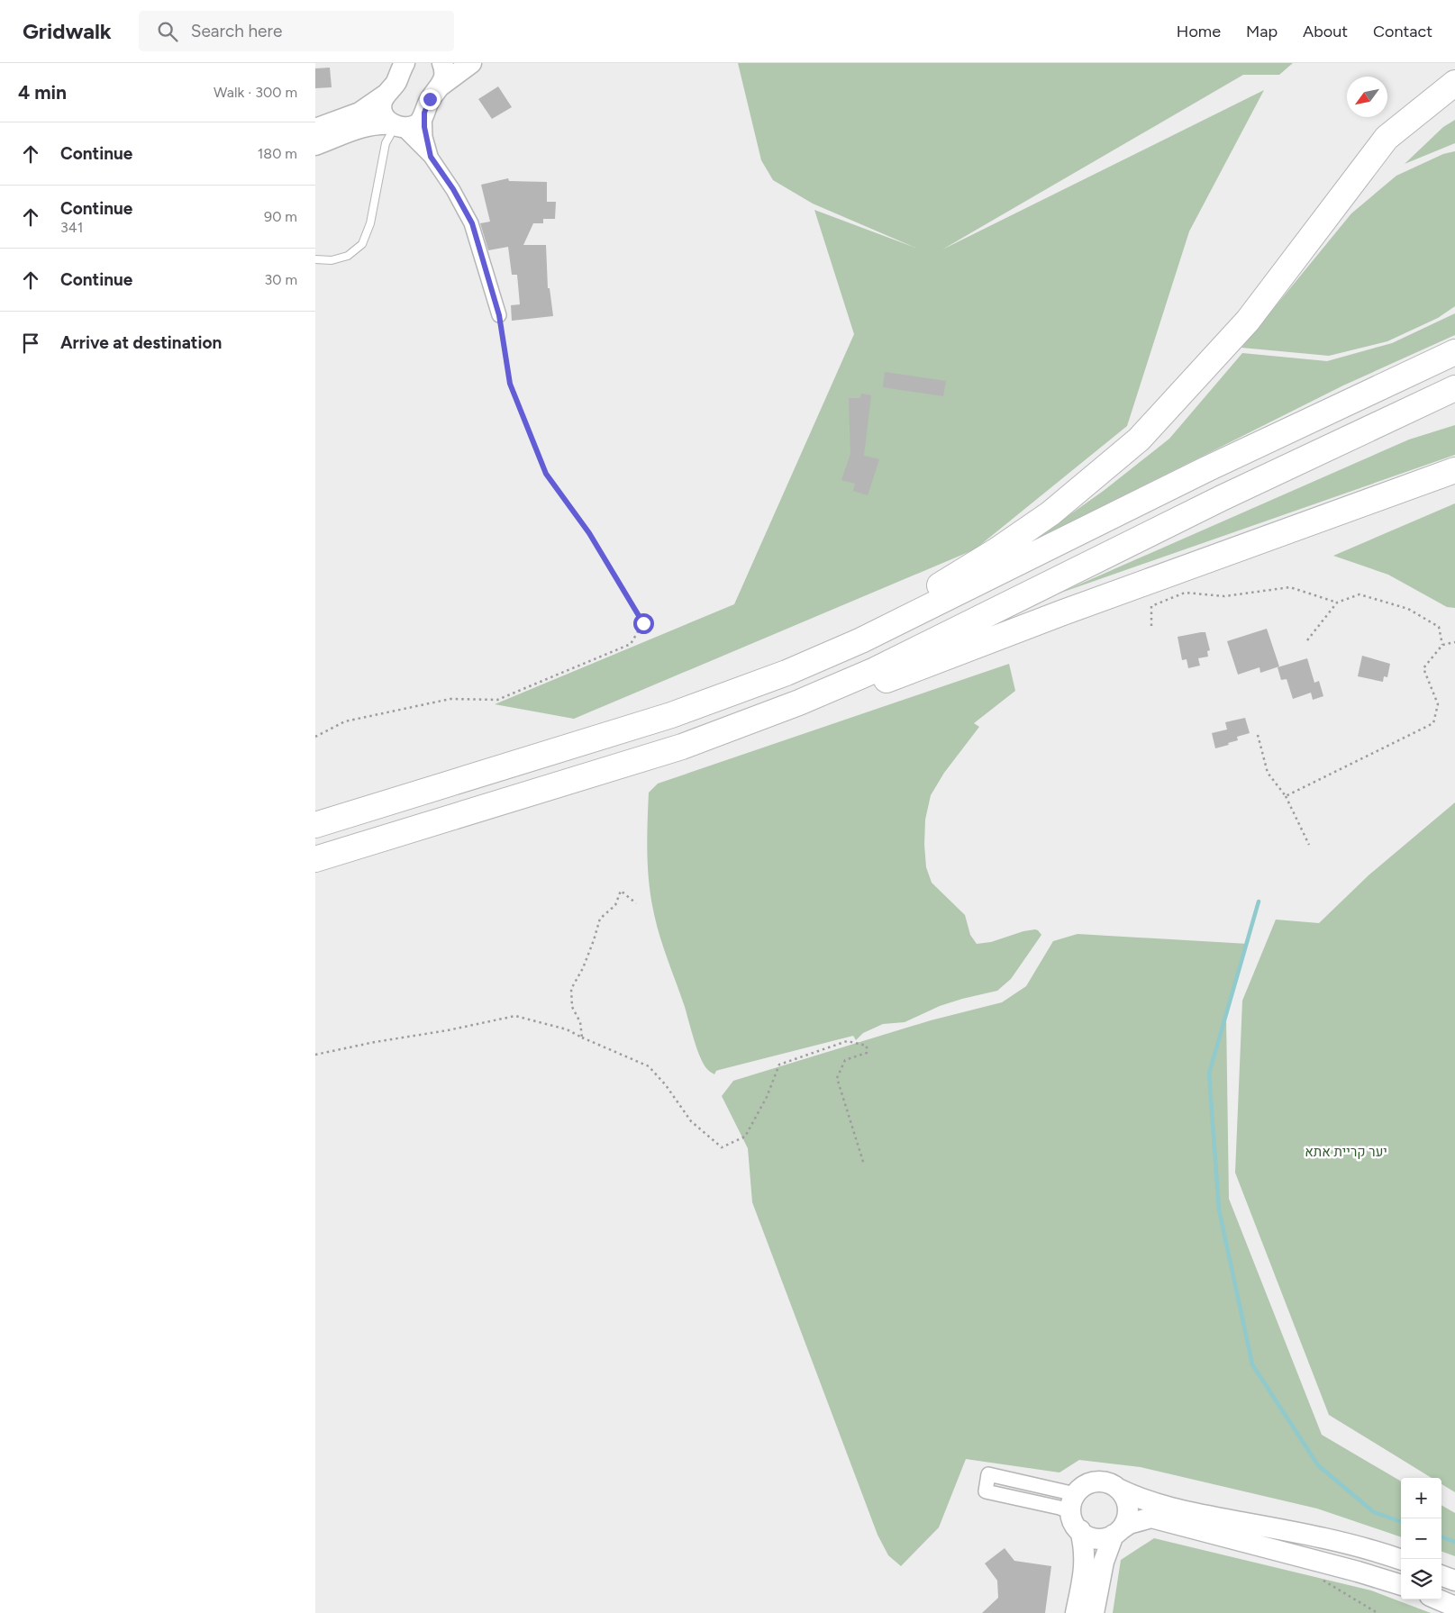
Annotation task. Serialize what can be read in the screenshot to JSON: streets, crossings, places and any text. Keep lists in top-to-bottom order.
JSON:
{
  "parks": ["יער קריית אתא"],
  "north": "bottom left",
  "page": {
    "header": "Gridwalk",
    "search": "Search here",
    "nav": [
      "Home",
      "Map",
      "About",
      "Contact"
    ],
    "heading": ["4 min", "Walk · 300 m"],
    "list": [
      ["Continue", "180 m"],
      ["Continue", "341", "90 m"],
      ["Continue", "30 m"],
      "Arrive at destination"
    ],
    "map_buttons": ["+", "−"]
  }
}
